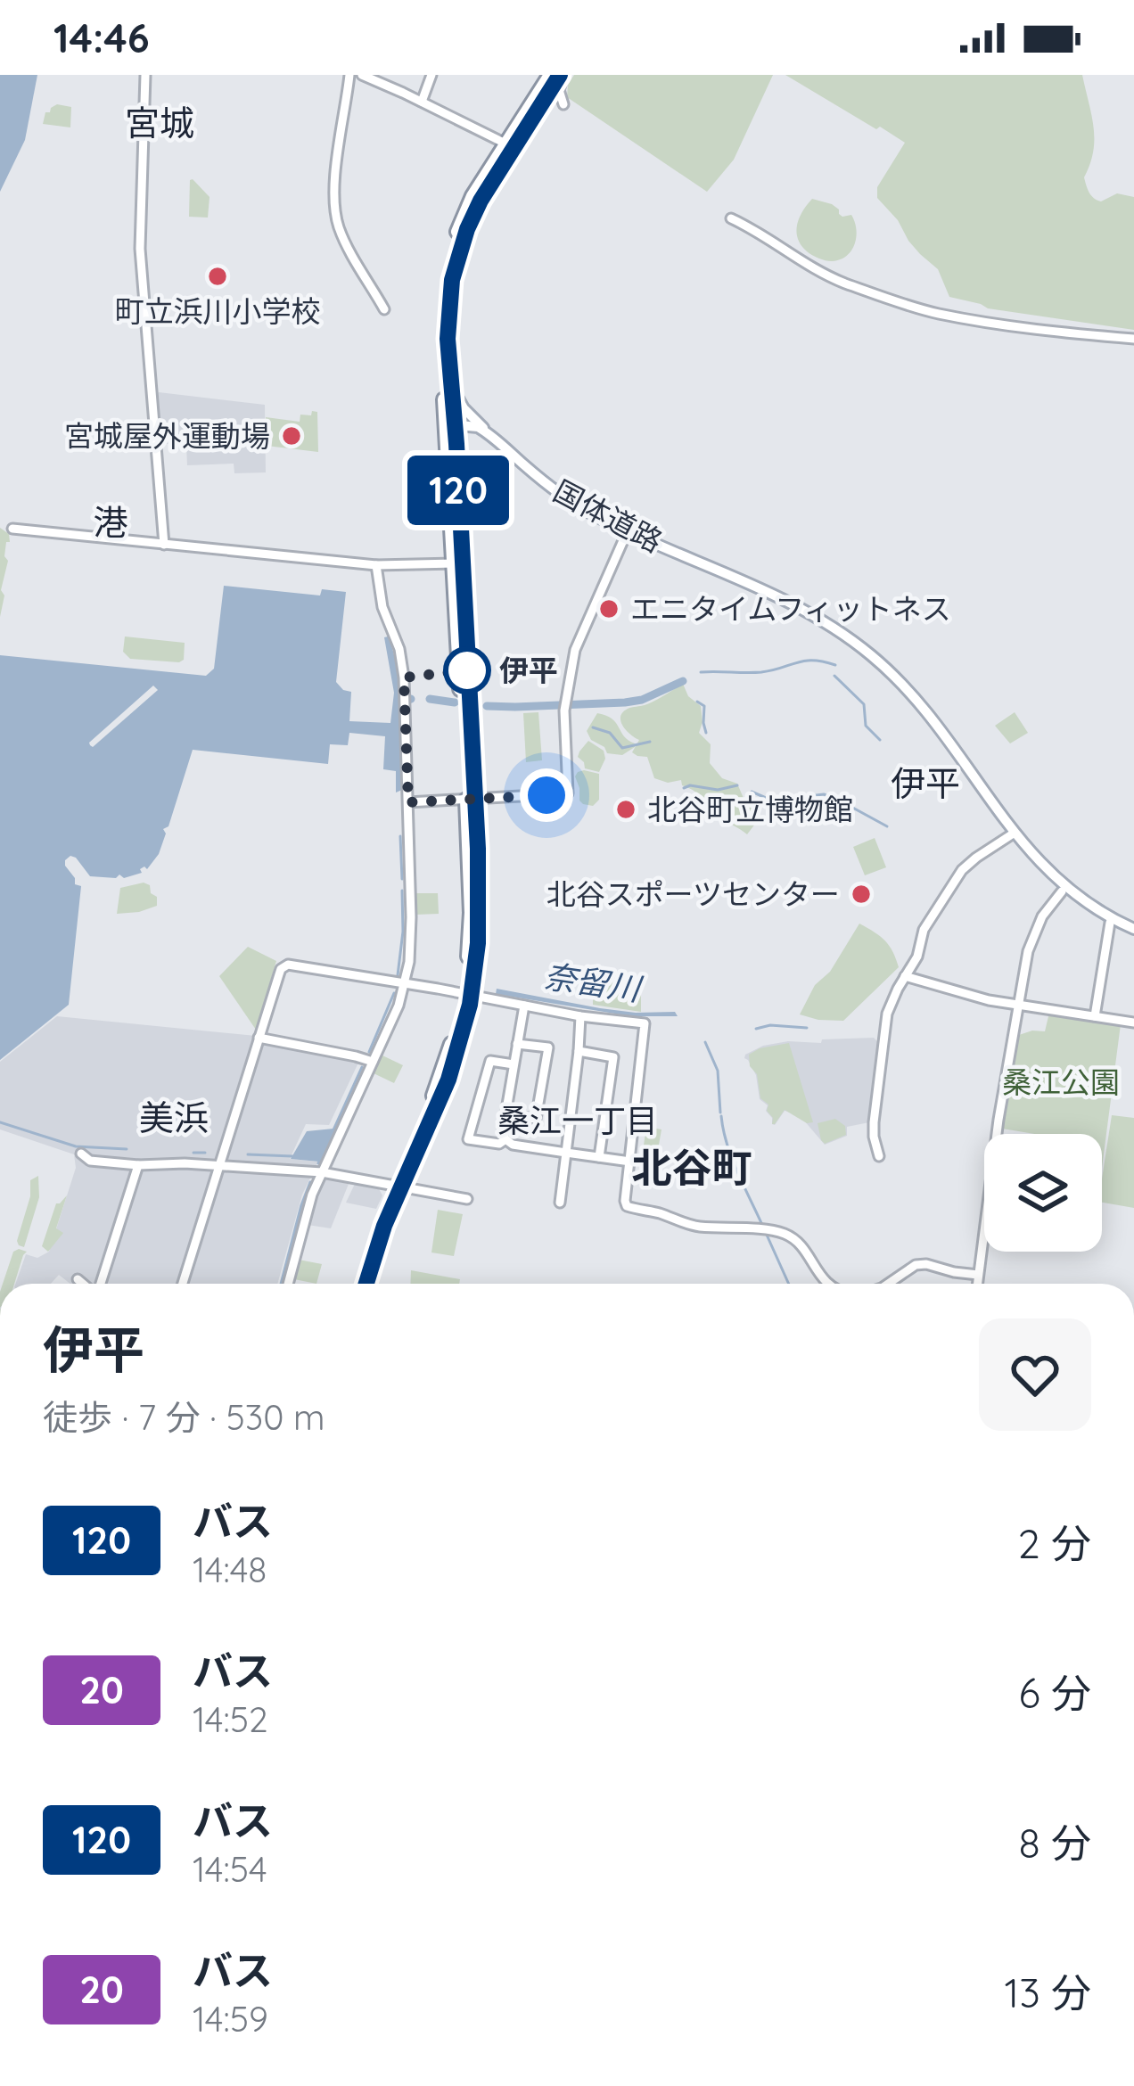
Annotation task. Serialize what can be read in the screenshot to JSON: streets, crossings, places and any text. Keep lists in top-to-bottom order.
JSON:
{
  "streets": {
    "main road": ["国体道路"]
  },
  "districts": [
    "宮城",
    "港",
    "伊平",
    "美浜",
    "桑江一丁目",
    "北谷町"
  ],
  "water": ["奈留川"],
  "parks": ["桑江公園"],
  "places": [
    "町立浜川小学校",
    "宮城屋外運動場",
    "エニタイムフィットネス",
    "伊平",
    "北谷町立博物館",
    "北谷スポーツセンター"
  ],
  "lines": ["bus line 120"],
  "page": {
    "status": "14:46",
    "on_map": "120",
    "heading": ["伊平", "徒歩 · 7 分 · 530 m"],
    "list": [
      {
        "mark": "120",
        "name": "バス",
        "note": "14:48",
        "value": "2 分"
      },
      {
        "mark": "20",
        "name": "バス",
        "note": "14:52",
        "value": "6 分"
      },
      {
        "mark": "120",
        "name": "バス",
        "note": "14:54",
        "value": "8 分"
      },
      {
        "mark": "20",
        "name": "バス",
        "note": "14:59",
        "value": "13 分"
      }
    ]
  }
}
